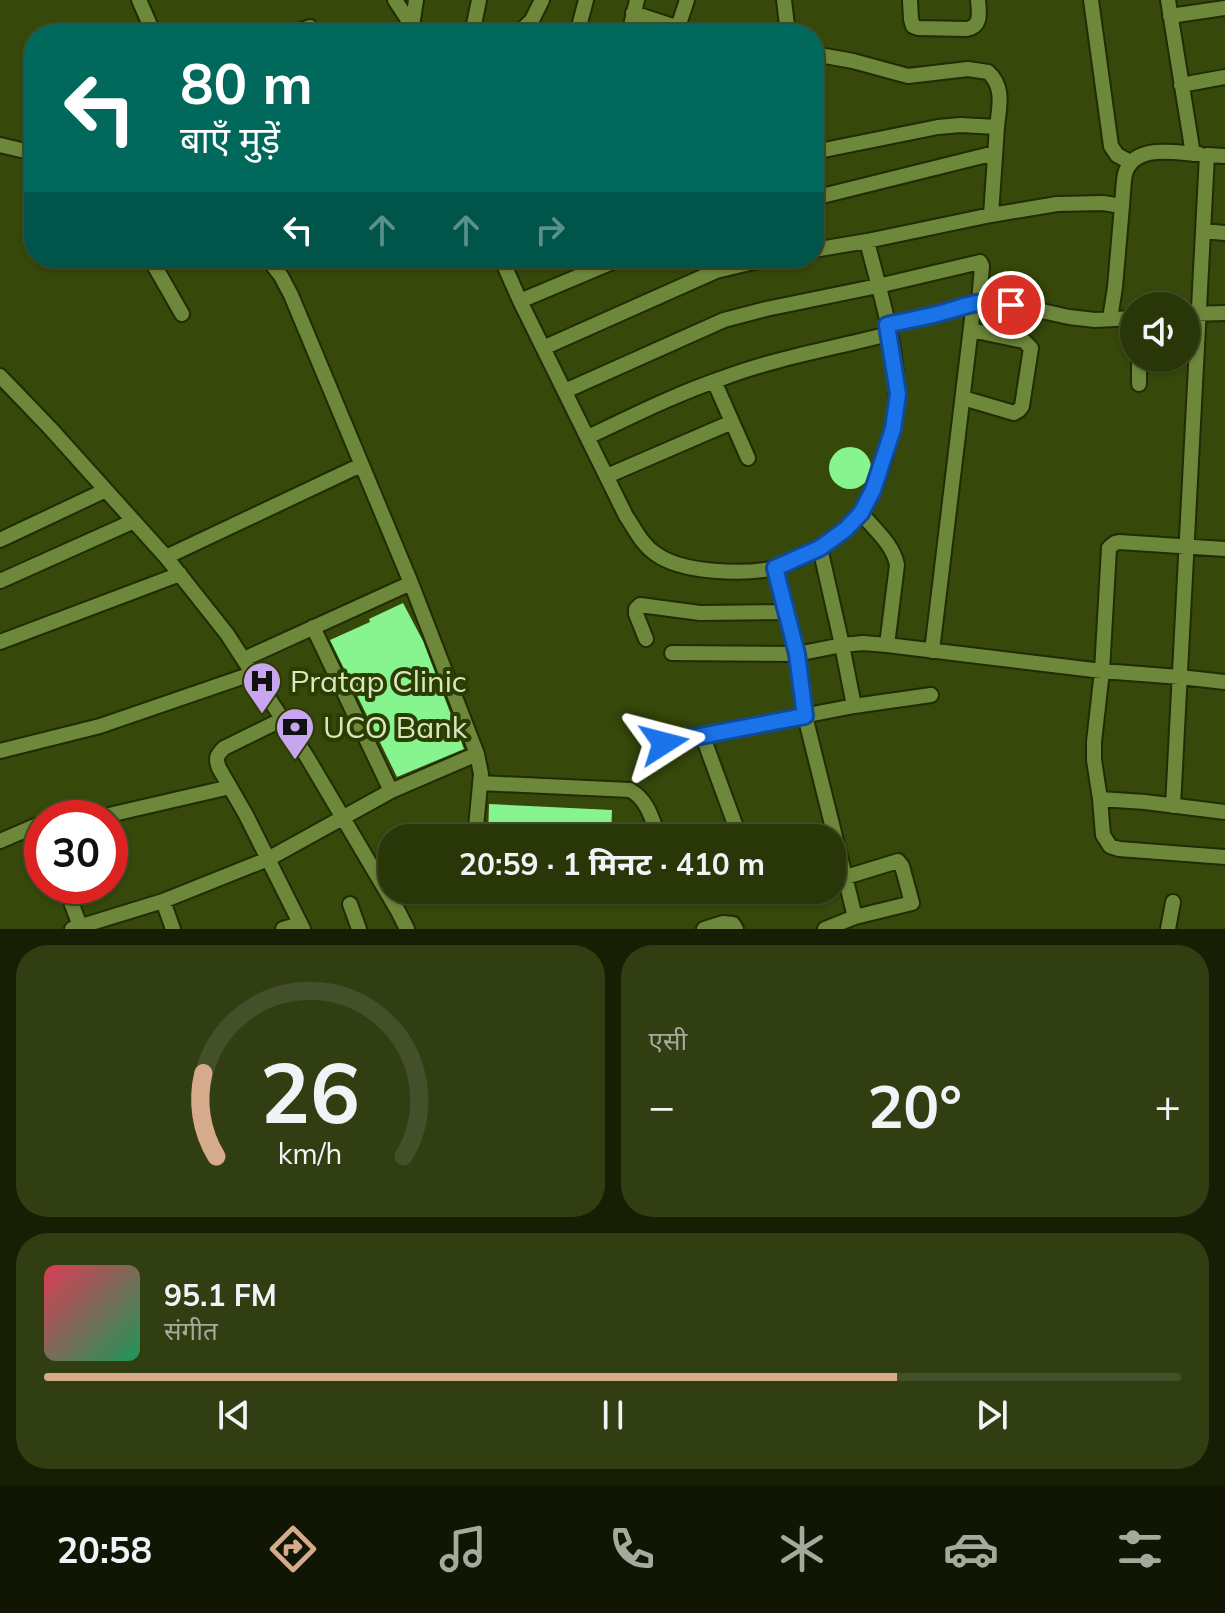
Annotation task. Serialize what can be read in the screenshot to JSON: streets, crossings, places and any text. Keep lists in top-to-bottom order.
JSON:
{
  "places": {
    "hospital": ["Pratap Clinic"],
    "bank": ["UCO Bank"]
  },
  "page": {
    "turn": ["80 m", "बाएँ मुड़ें"],
    "limit": "30",
    "trip": "20:59 · 1 मिनट · 410 m",
    "tile": "एसी",
    "heat": ["−", "20°", "+"],
    "song": ["95.1 FM", "संगीत"],
    "tabs": "20:58",
    "gauge": ["26", "km/h"]
  }
}
